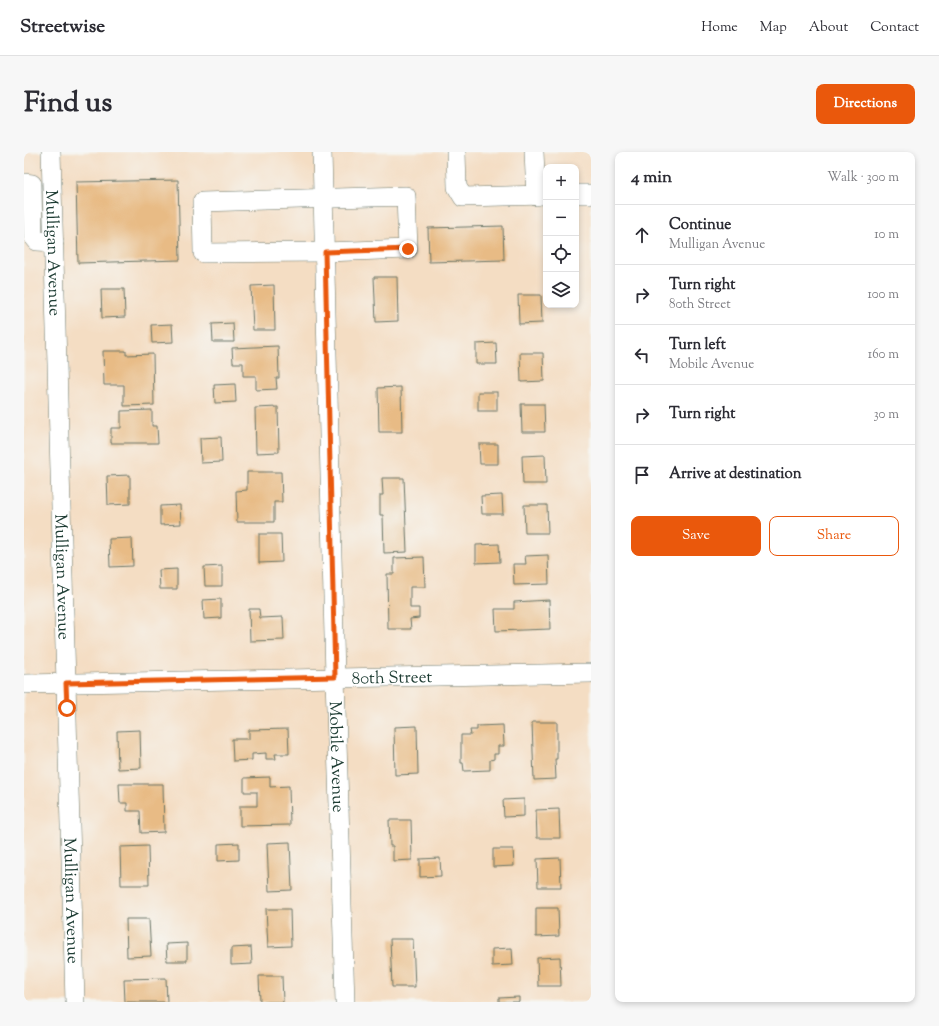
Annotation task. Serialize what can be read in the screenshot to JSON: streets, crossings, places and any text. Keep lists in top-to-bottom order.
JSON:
{
  "streets": {
    "street": ["Mulligan Avenue", "80th Street", "Mobile Avenue"]
  },
  "crossings": [
    ["Mulligan Avenue", "80th Street"],
    ["80th Street", "Mobile Avenue"]
  ],
  "page": {
    "header": "Streetwise",
    "nav": [
      "Home",
      "Map",
      "About",
      "Contact"
    ],
    "title": "Find us",
    "buttons": [
      "Directions",
      ["Save", "Share"]
    ],
    "heading": ["4 min", "Walk · 300 m"],
    "map_buttons": ["+", "−"],
    "list": [
      ["Continue", "Mulligan Avenue", "10 m"],
      ["Turn right", "80th Street", "100 m"],
      ["Turn left", "Mobile Avenue", "160 m"],
      ["Turn right", "30 m"],
      "Arrive at destination"
    ]
  }
}
